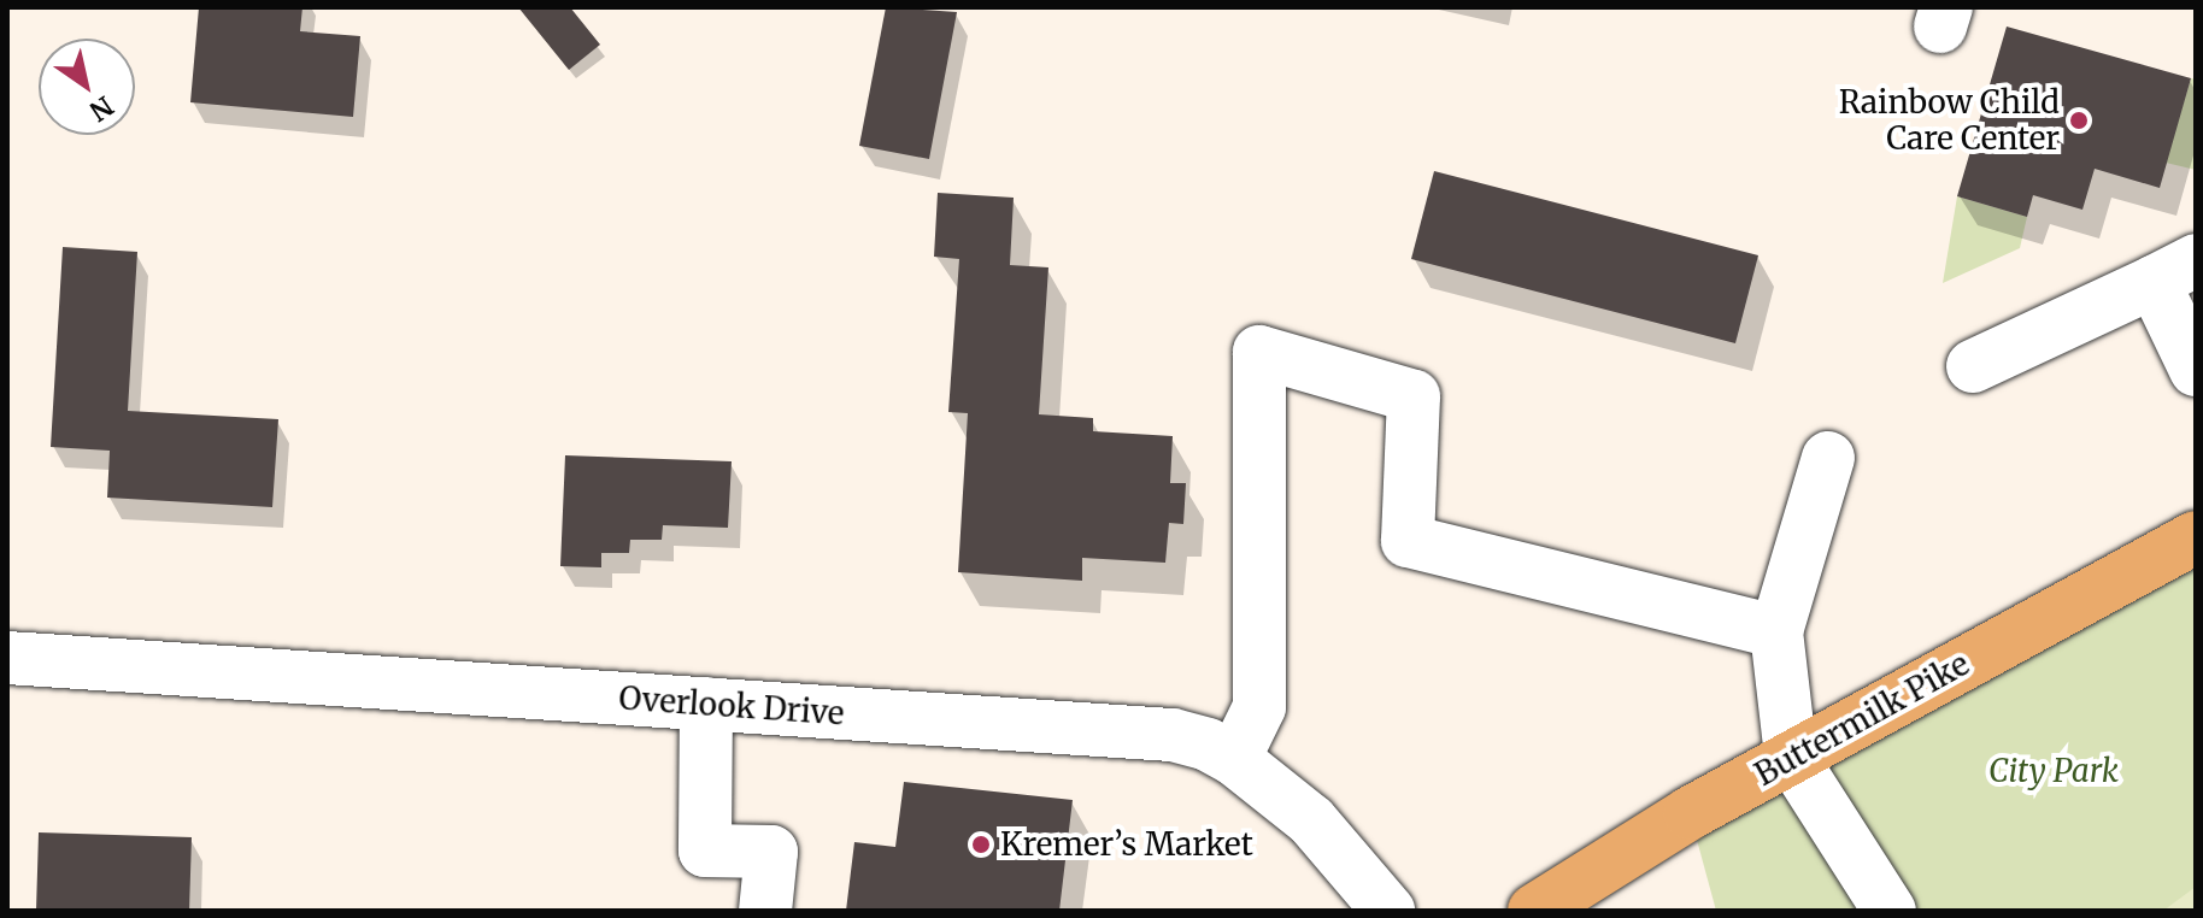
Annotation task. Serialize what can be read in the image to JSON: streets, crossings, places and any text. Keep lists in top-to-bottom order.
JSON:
{
  "streets": {
    "main road": ["Buttermilk Pike"],
    "street": ["Overlook Drive"]
  },
  "parks": ["City Park"],
  "places": ["Rainbow Child Care Center", "Kremer’s Market"],
  "north": "bottom right"
}
